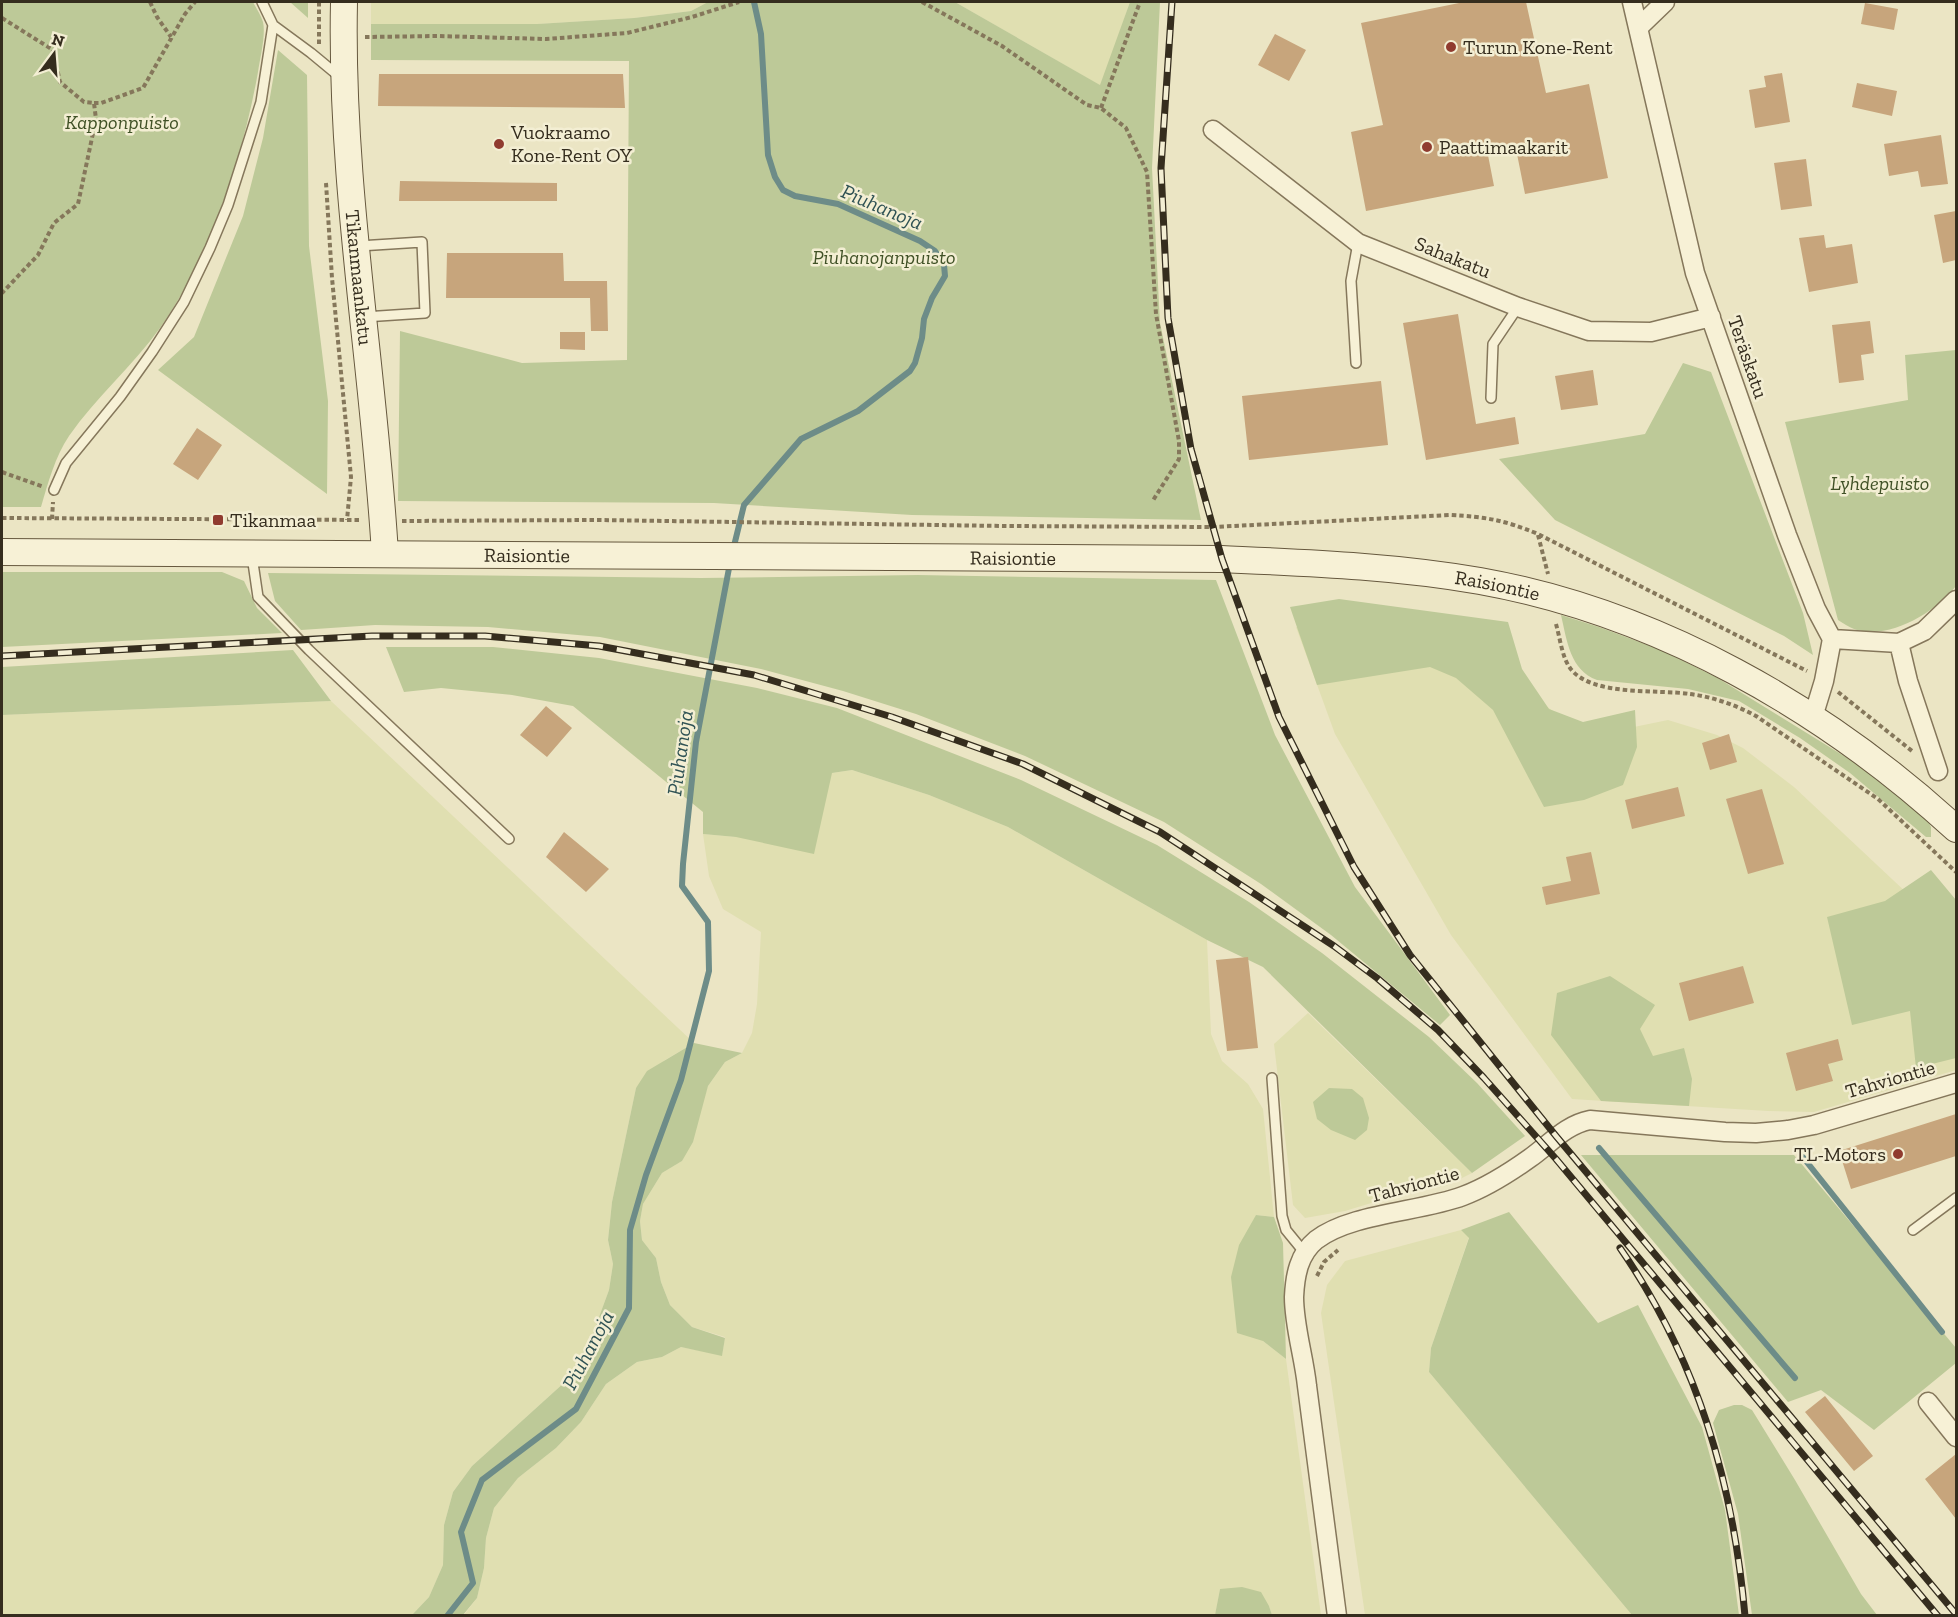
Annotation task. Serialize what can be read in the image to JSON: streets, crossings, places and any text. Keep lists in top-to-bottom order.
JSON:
{
  "streets": {
    "main road": ["Tikanmaankatu", "Raisiontie"],
    "street": ["Sahakatu", "Teräskatu", "Tahviontie"]
  },
  "crossings": [
    ["Sahakatu", "Teräskatu"],
    ["Tikanmaankatu", "Raisiontie"]
  ],
  "water": ["Piuhanoja"],
  "parks": ["Kapponpuisto", "Piuhanojanpuisto", "Lyhdepuisto"],
  "places": {
    "other": [
      "Turun Kone-Rent",
      "Vuokraamo Kone-Rent OY",
      "Paattimaakarit",
      "TL-Motors"
    ],
    "transit": ["Tikanmaa"]
  },
  "north": "top"
}
